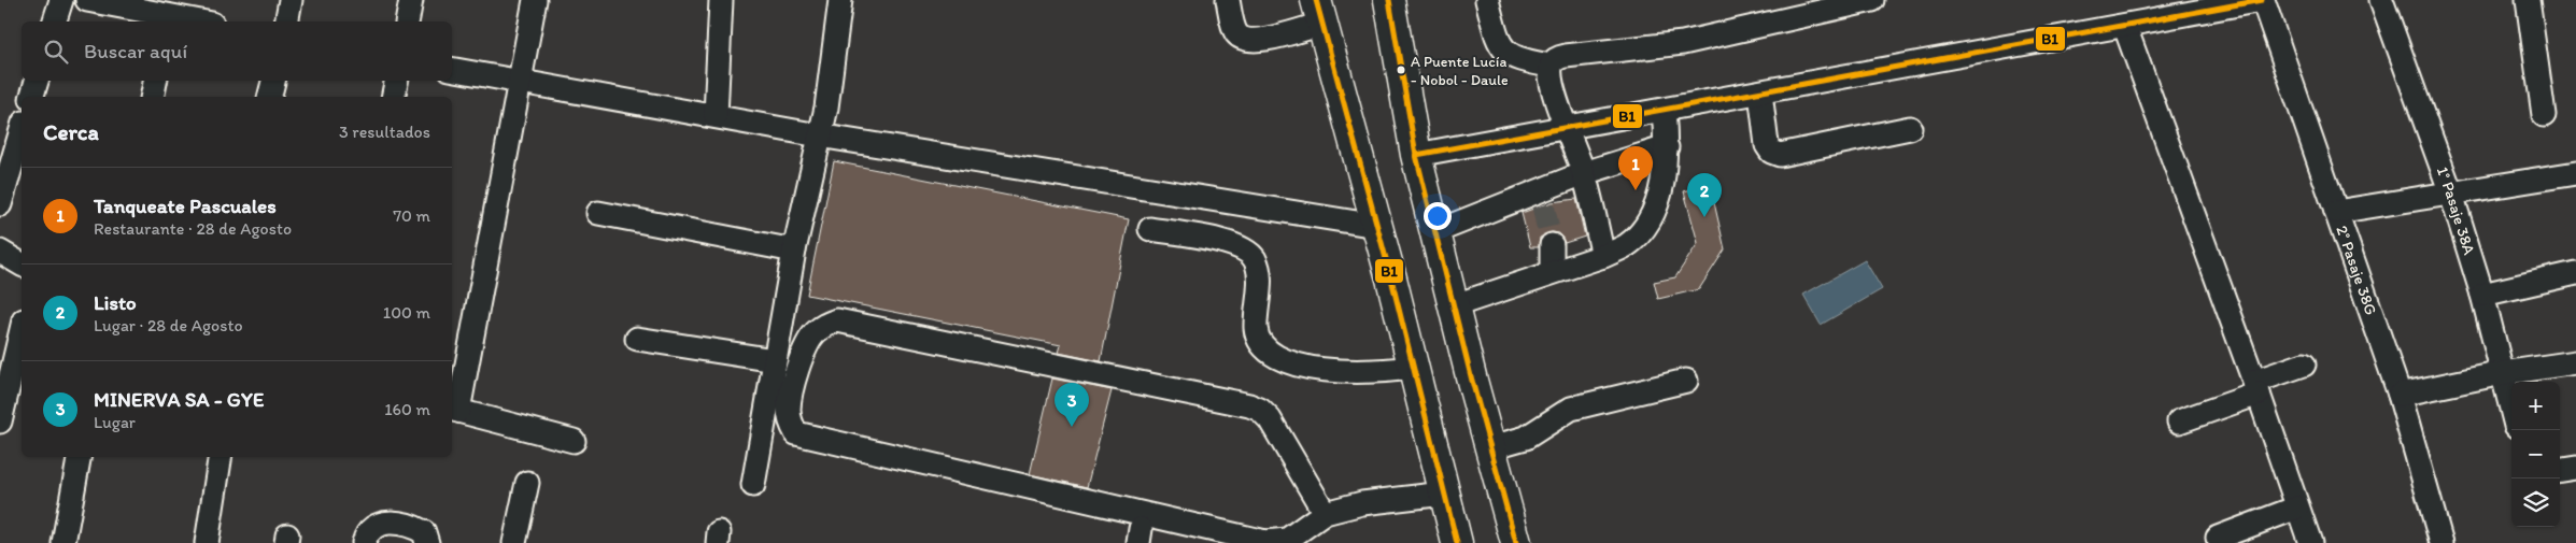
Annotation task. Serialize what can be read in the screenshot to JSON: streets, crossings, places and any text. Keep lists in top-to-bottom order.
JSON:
{
  "streets": {
    "street": ["1° Pasaje 38A", "2° Pasaje 38G"]
  },
  "places": ["A Puente Lucía - Nobol - Daule"],
  "lines": ["transit line B1"],
  "page": {
    "search": "Buscar aquí",
    "heading": ["Cerca", "3 resultados"],
    "pins": ["1", "2", "3"],
    "list": [
      {
        "mark": "1",
        "name": "Tanqueate Pascuales",
        "note": "Restaurante · 28 de Agosto",
        "value": "70 m"
      },
      {
        "mark": "2",
        "name": "Listo",
        "note": "Lugar · 28 de Agosto",
        "value": "100 m"
      },
      {
        "mark": "3",
        "name": "MINERVA SA - GYE",
        "note": "Lugar",
        "value": "160 m"
      }
    ],
    "map_buttons": ["+", "−"]
  }
}
